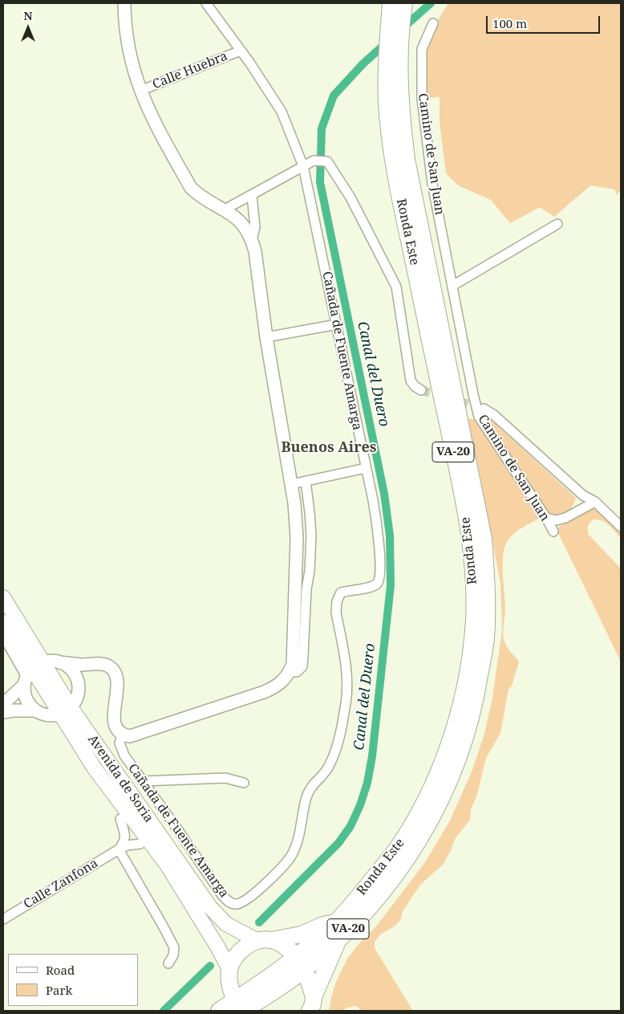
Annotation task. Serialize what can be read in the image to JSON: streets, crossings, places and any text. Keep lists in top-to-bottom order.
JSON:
{
  "streets": {
    "highway": ["Ronda Este", "VA-20"],
    "main road": ["Avenida de Soria"],
    "street": [
      "Calle Huebra",
      "Camino de San Juan",
      "Cañada de Fuente Amarga",
      "Calle Zanfona"
    ]
  },
  "crossings": [
    ["Calle Huebra", "Cañada de Fuente Amarga"]
  ],
  "districts": ["Buenos Aires"],
  "water": ["Canal del Duero"],
  "legend": ["Road", "Park"],
  "scale_bar": "100 m",
  "north": "top"
}
